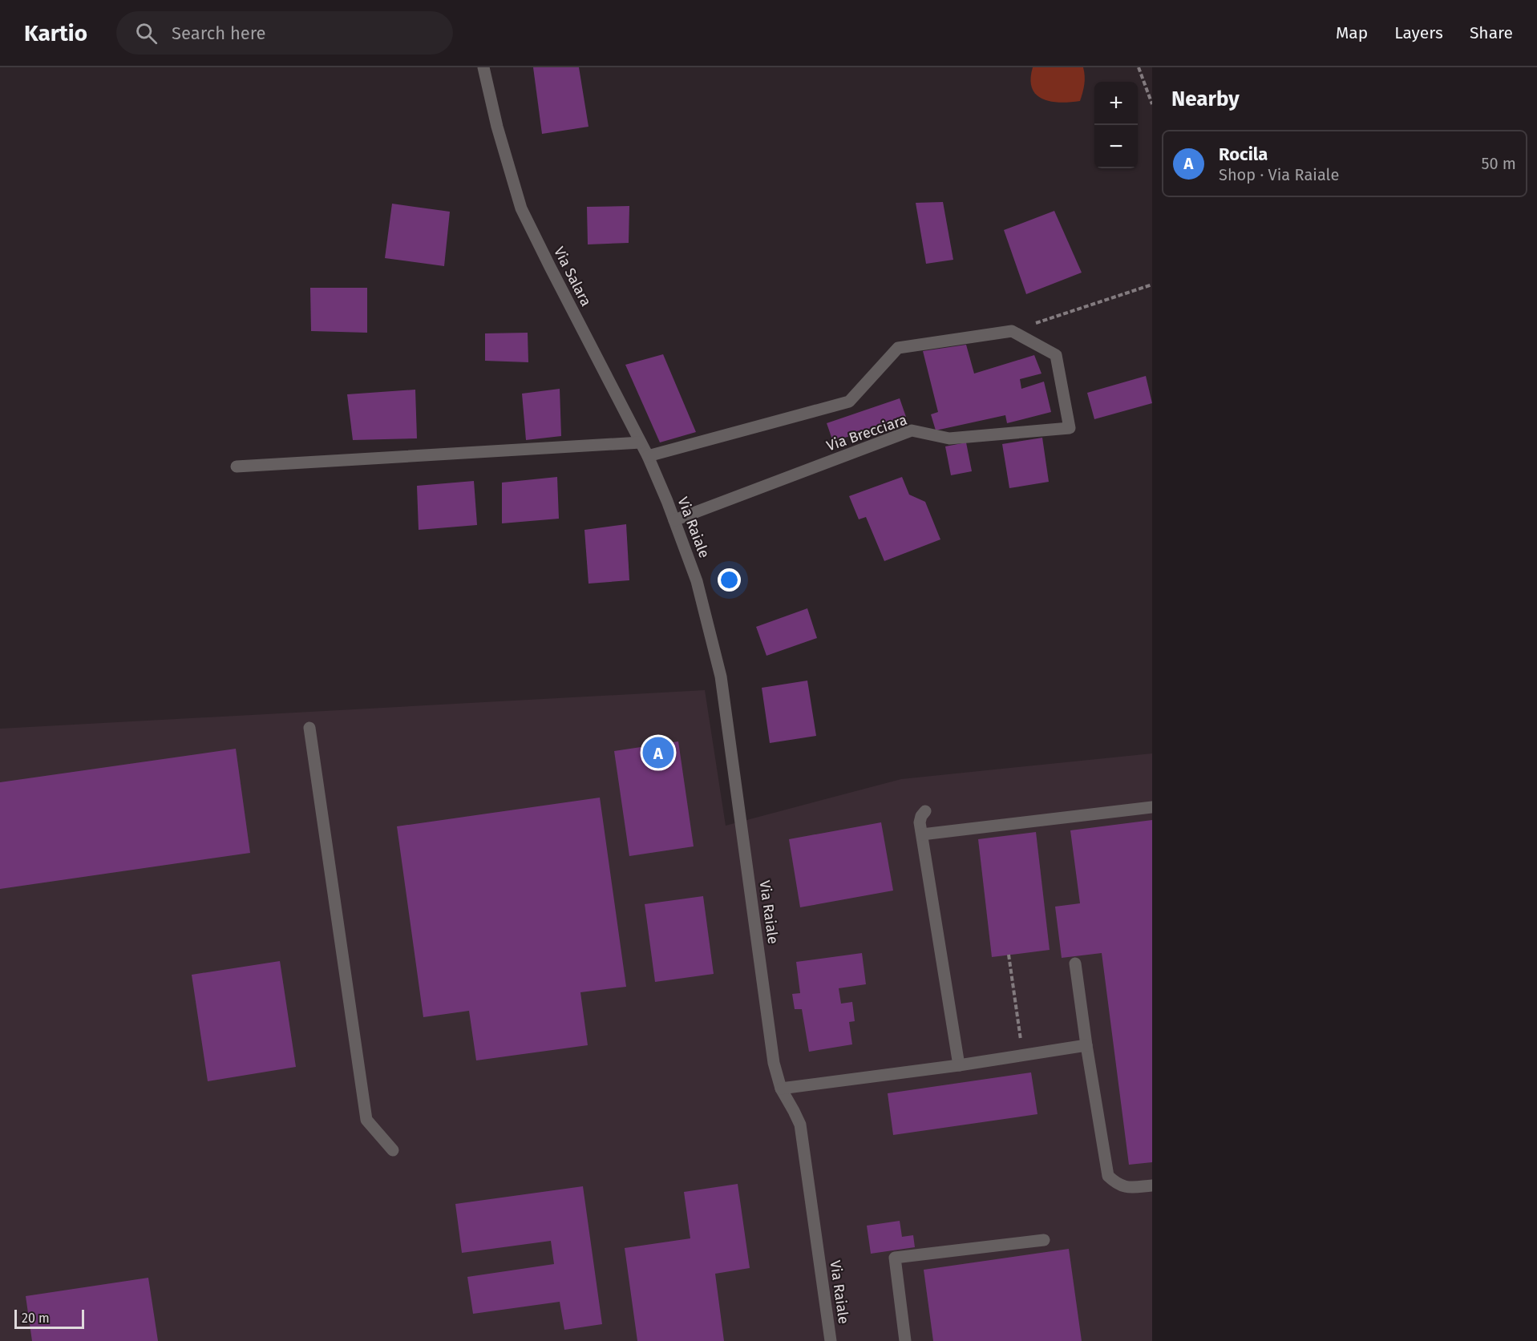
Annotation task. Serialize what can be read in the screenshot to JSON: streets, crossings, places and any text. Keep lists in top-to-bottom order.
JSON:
{
  "streets": {
    "street": ["Via Salara", "Via Brecciara", "Via Raiale"]
  },
  "crossings": [
    ["Via Salara", "Via Raiale"],
    ["Via Brecciara", "Via Raiale"]
  ],
  "scale_bar": "20 m",
  "page": {
    "header": "Kartio",
    "search": "Search here",
    "nav": ["Map", "Layers", "Share"],
    "heading": "Nearby",
    "map_buttons": ["+", "−"],
    "list": [
      {
        "mark": "A",
        "name": "Rocila",
        "note": "Shop · Via Raiale",
        "value": "50 m"
      }
    ],
    "pins": "A",
    "scale": "20 m"
  }
}
